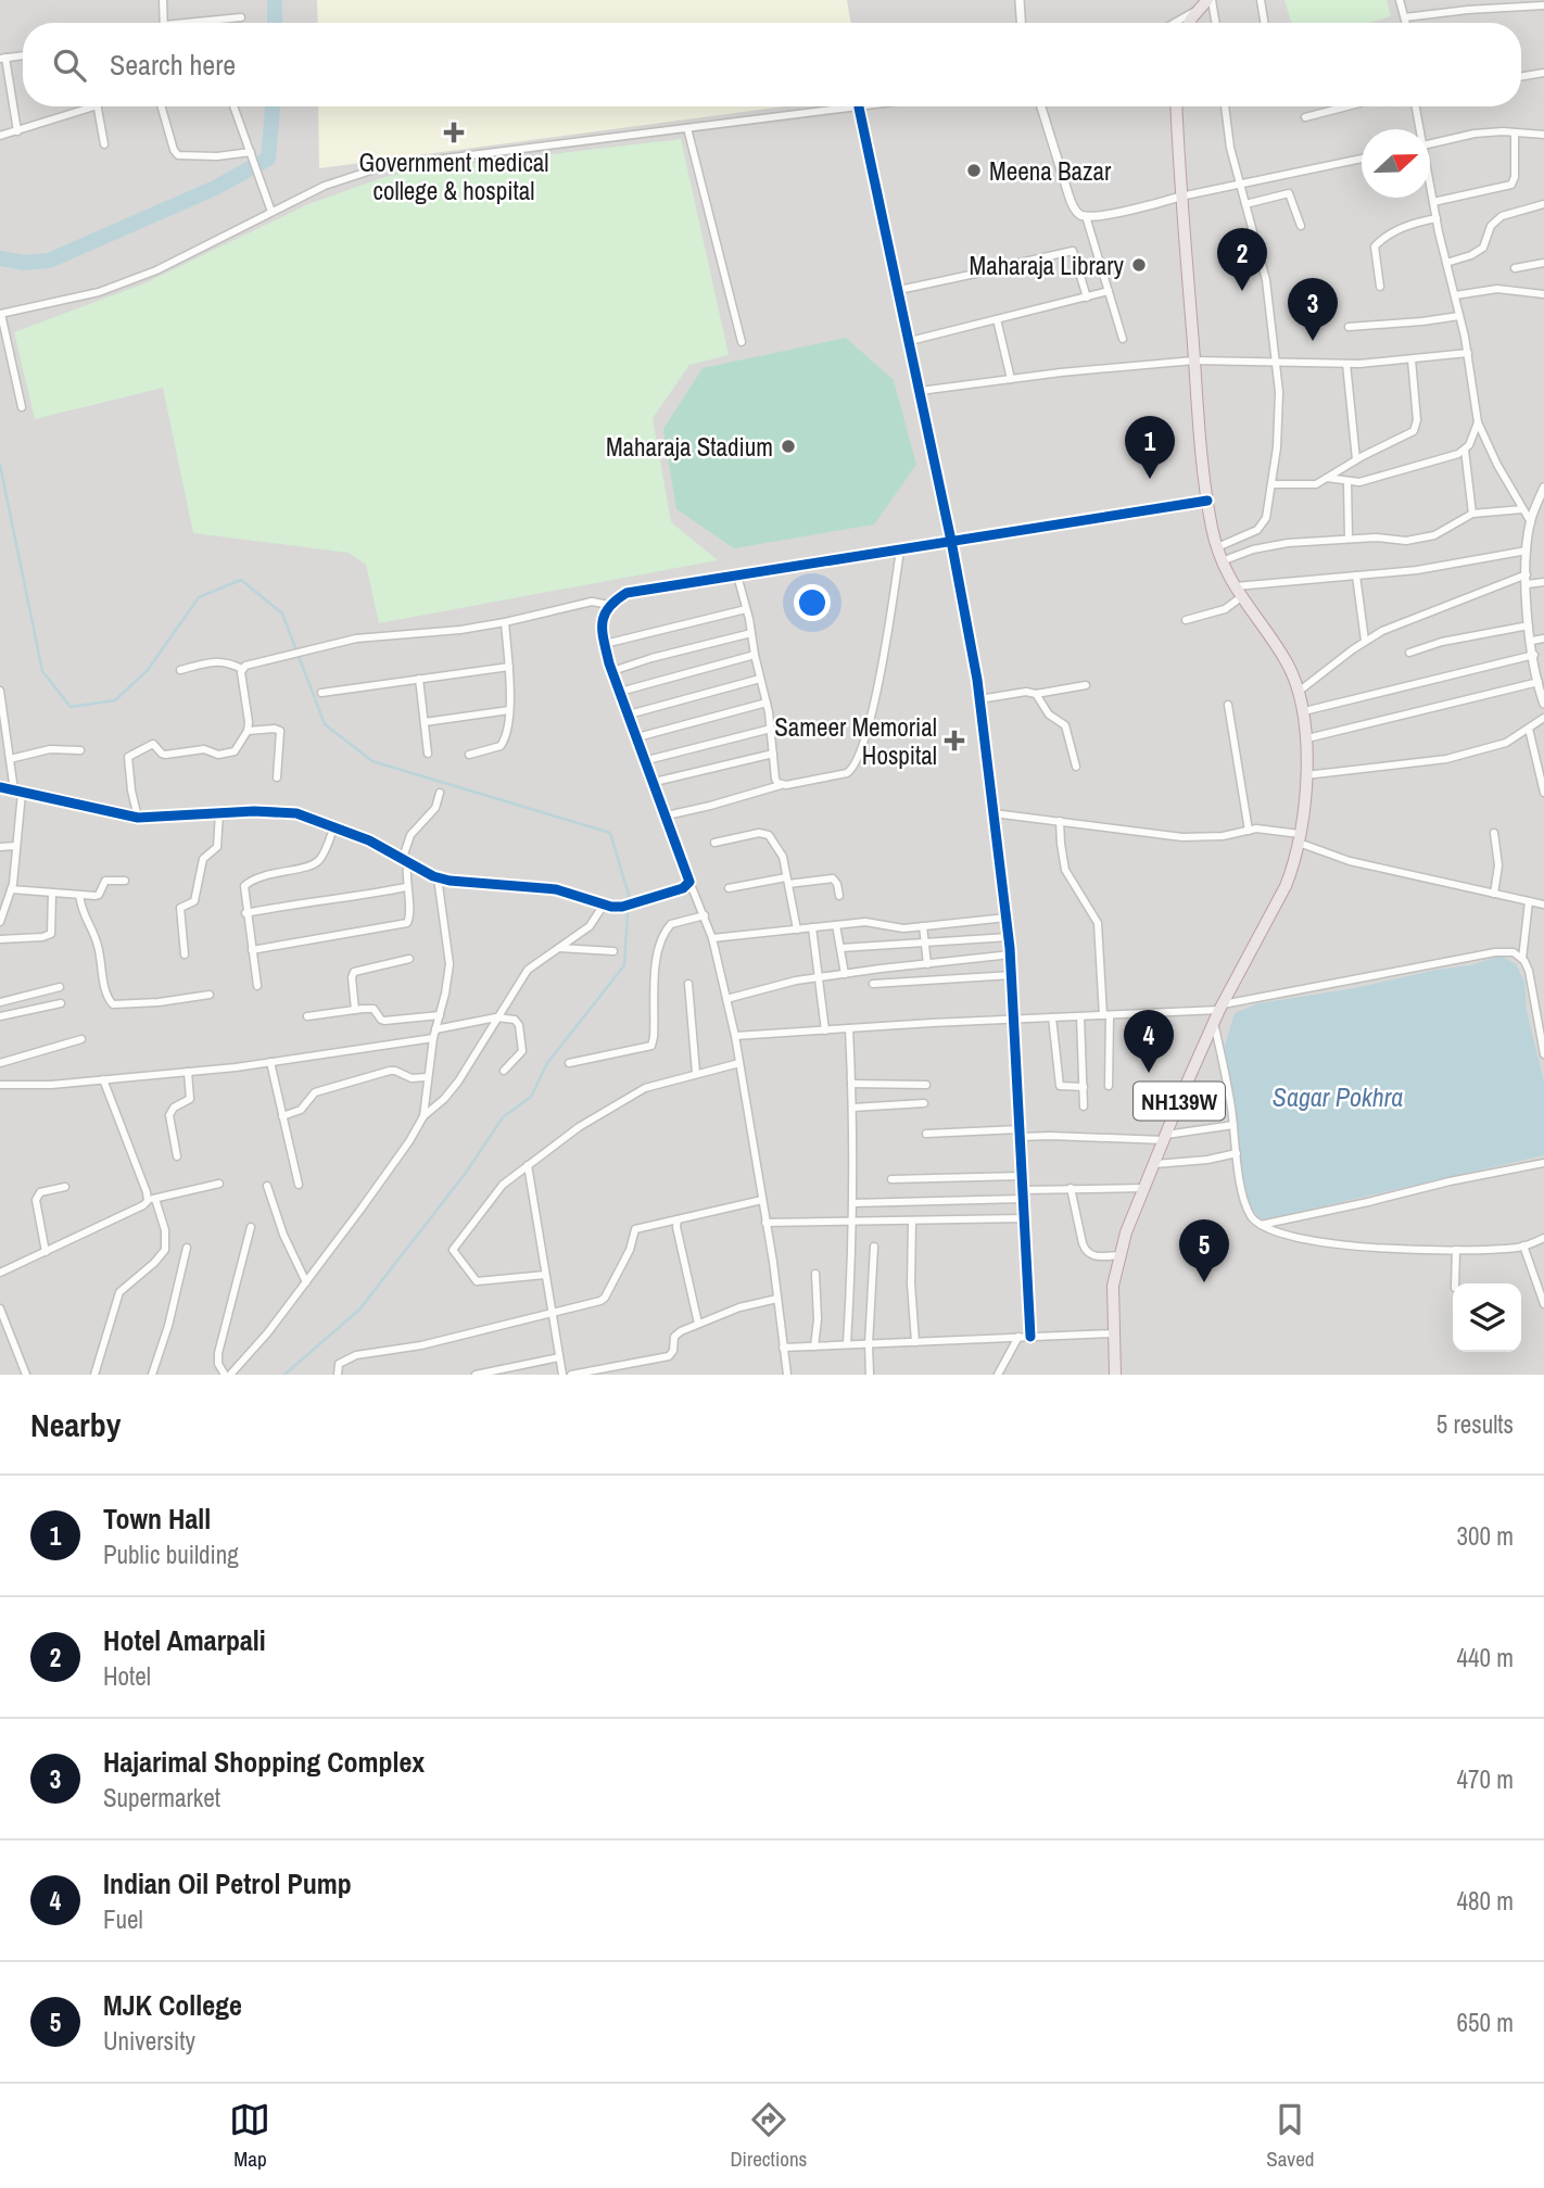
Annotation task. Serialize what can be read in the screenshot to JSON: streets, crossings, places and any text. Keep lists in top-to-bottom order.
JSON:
{
  "streets": {
    "highway": ["NH139W"]
  },
  "water": ["Sagar Pokhra"],
  "places": {
    "health": ["Government medical college & hospital", "Sameer Memorial Hospital"],
    "other": ["Meena Bazar", "Maharaja Library", "Maharaja Stadium"]
  },
  "north": "right",
  "page": {
    "search": "Search here",
    "pins": [
      "2",
      "3",
      "1",
      "4",
      "5"
    ],
    "heading": ["Nearby", "5 results"],
    "list": [
      {
        "mark": "1",
        "name": "Town Hall",
        "note": "Public building",
        "value": "300 m"
      },
      {
        "mark": "2",
        "name": "Hotel Amarpali",
        "note": "Hotel",
        "value": "440 m"
      },
      {
        "mark": "3",
        "name": "Hajarimal Shopping Complex",
        "note": "Supermarket",
        "value": "470 m"
      },
      {
        "mark": "4",
        "name": "Indian Oil Petrol Pump",
        "note": "Fuel",
        "value": "480 m"
      },
      {
        "mark": "5",
        "name": "MJK College",
        "note": "University",
        "value": "650 m"
      }
    ],
    "nav": ["Map", "Directions", "Saved"]
  }
}
